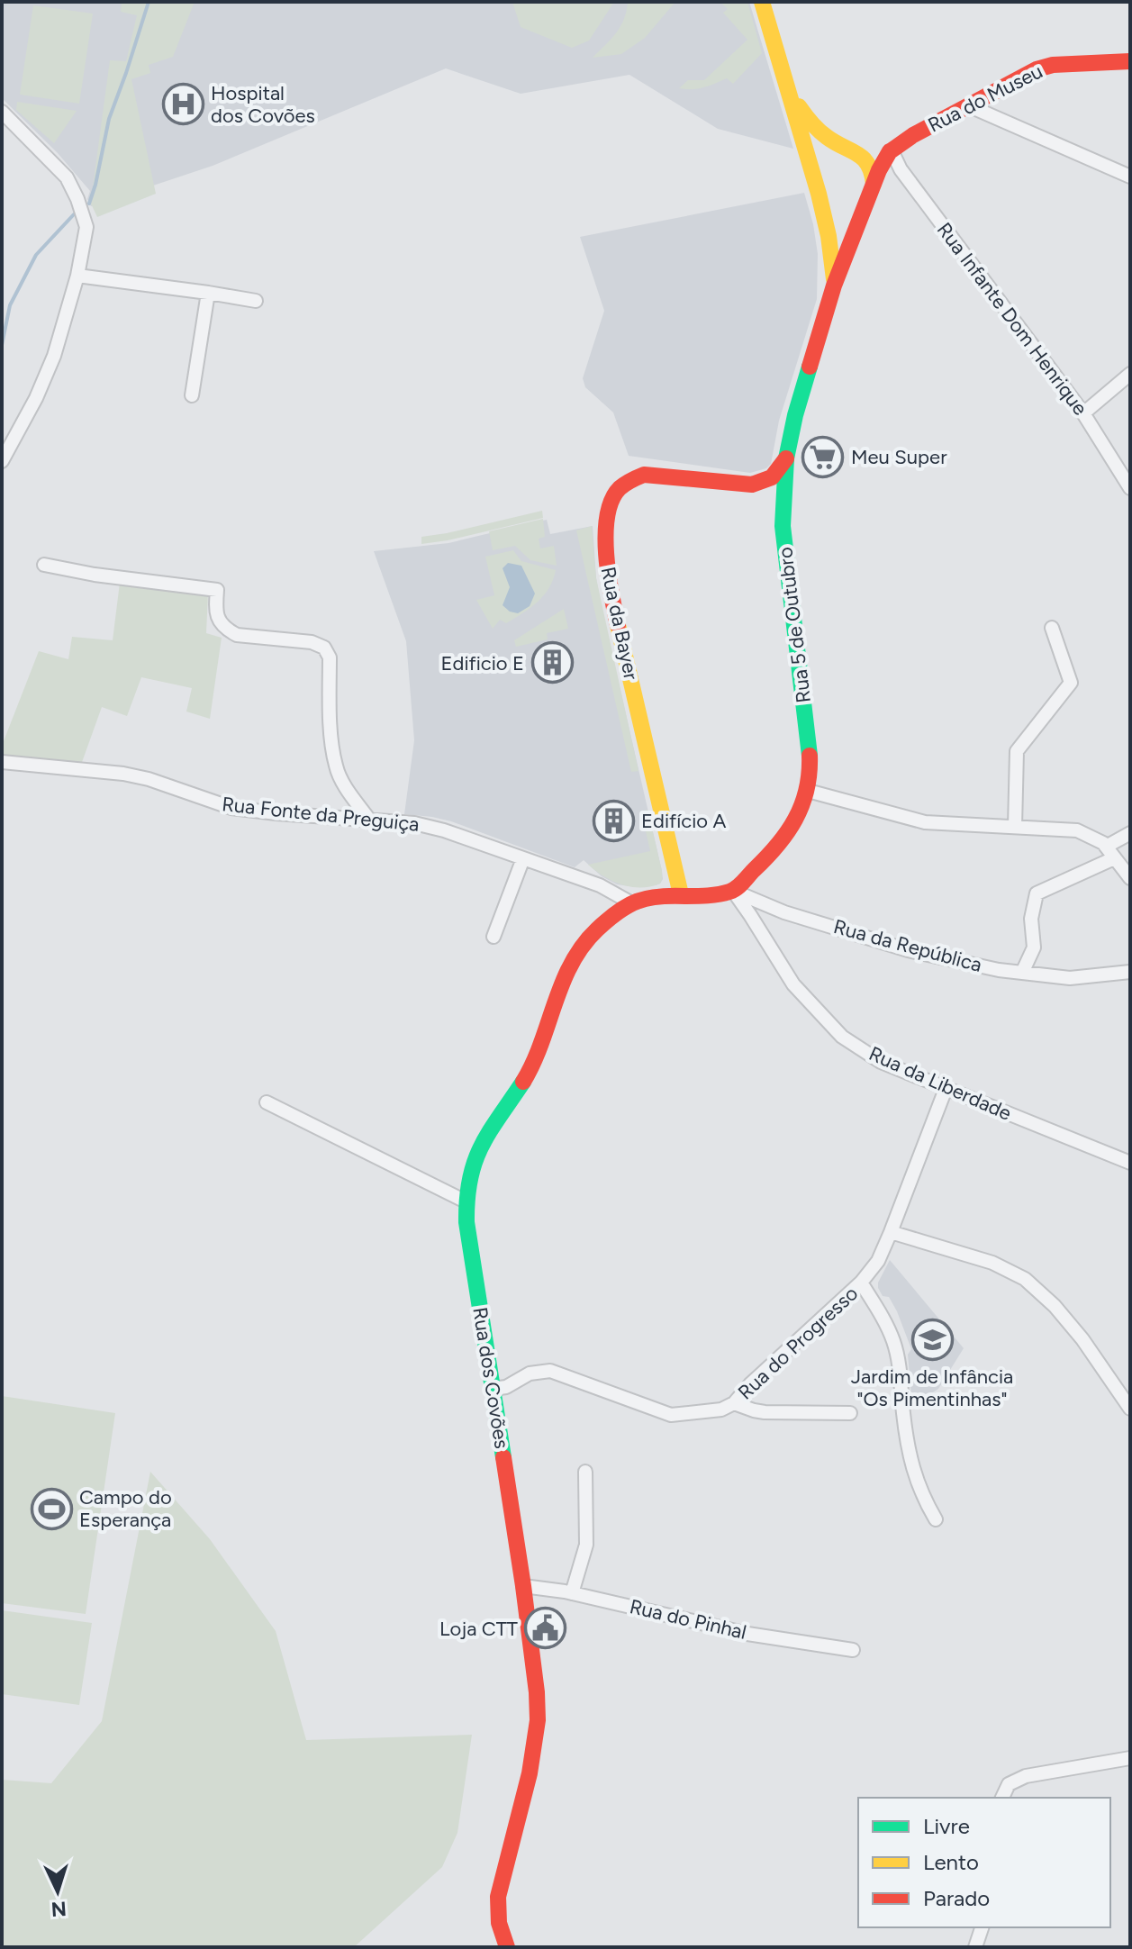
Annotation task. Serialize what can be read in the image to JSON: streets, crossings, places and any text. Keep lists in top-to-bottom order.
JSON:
{
  "streets": {
    "street": [
      "Rua do Museu",
      "Rua Infante Dom Henrique",
      "Rua da Bayer",
      "Rua 5 de Outubro",
      "Rua Fonte da Preguiça",
      "Rua da República",
      "Rua da Liberdade",
      "Rua do Progresso",
      "Rua dos Covões",
      "Rua do Pinhal"
    ]
  },
  "crossings": [
    ["Rua do Museu", "Rua Infante Dom Henrique"],
    ["Rua da Bayer", "Rua dos Covões"],
    ["Rua 5 de Outubro", "Rua da República"],
    ["Rua 5 de Outubro", "Rua da Liberdade"],
    ["Rua Fonte da Preguiça", "Rua dos Covões"],
    ["Rua da República", "Rua da Liberdade"],
    ["Rua da Liberdade", "Rua do Progresso"],
    ["Rua do Progresso", "Rua dos Covões"],
    ["Rua dos Covões", "Rua do Pinhal"]
  ],
  "places": {
    "hospital": ["Hospital dos Covões"],
    "supermarket": ["Meu Super"],
    "building": ["Edificio E", "Edifício A"],
    "school or university": ["Jardim de Infância \"Os Pimentinhas\""],
    "sports": ["Campo do Esperança"],
    "public building": ["Loja CTT"]
  },
  "legend": ["Livre", "Lento", "Parado"],
  "north": "bottom"
}
